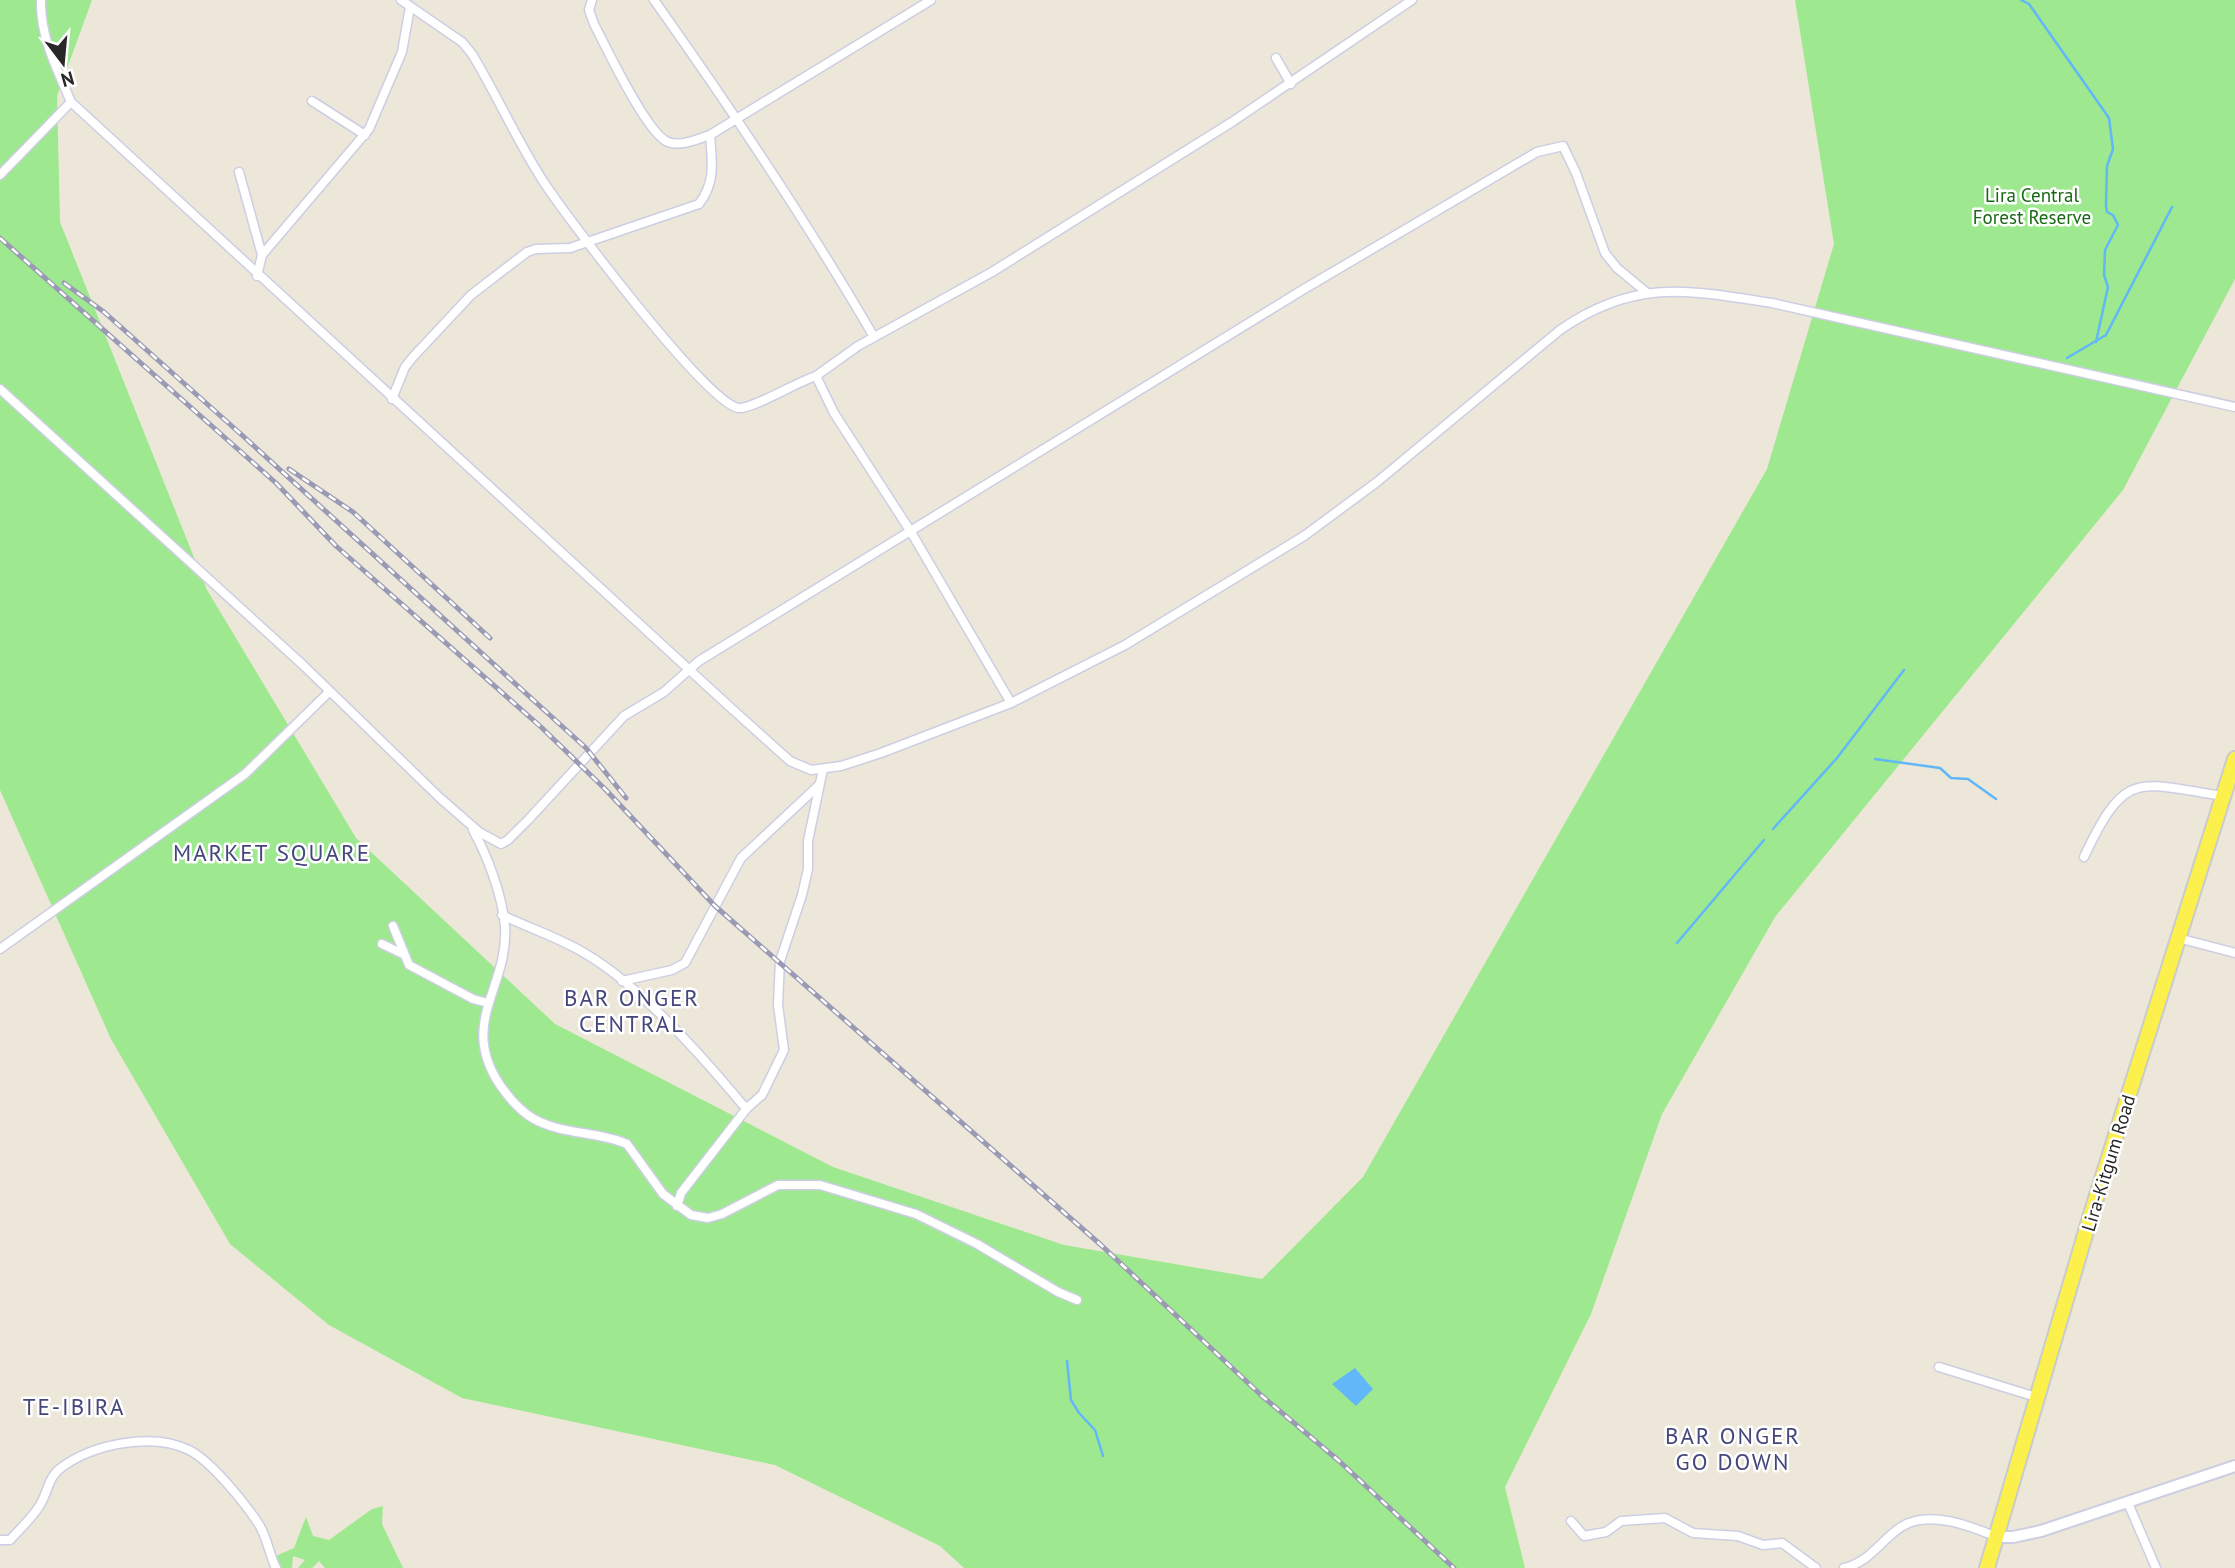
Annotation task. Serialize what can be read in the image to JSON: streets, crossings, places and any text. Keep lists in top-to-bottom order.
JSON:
{
  "streets": {
    "main road": ["Lira-Kitgum Road"]
  },
  "districts": [
    "MARKET SQUARE",
    "BAR ONGER CENTRAL",
    "TE-IBIRA",
    "BAR ONGER GO DOWN"
  ],
  "parks": ["Lira Central Forest Reserve"],
  "north": "bottom"
}
